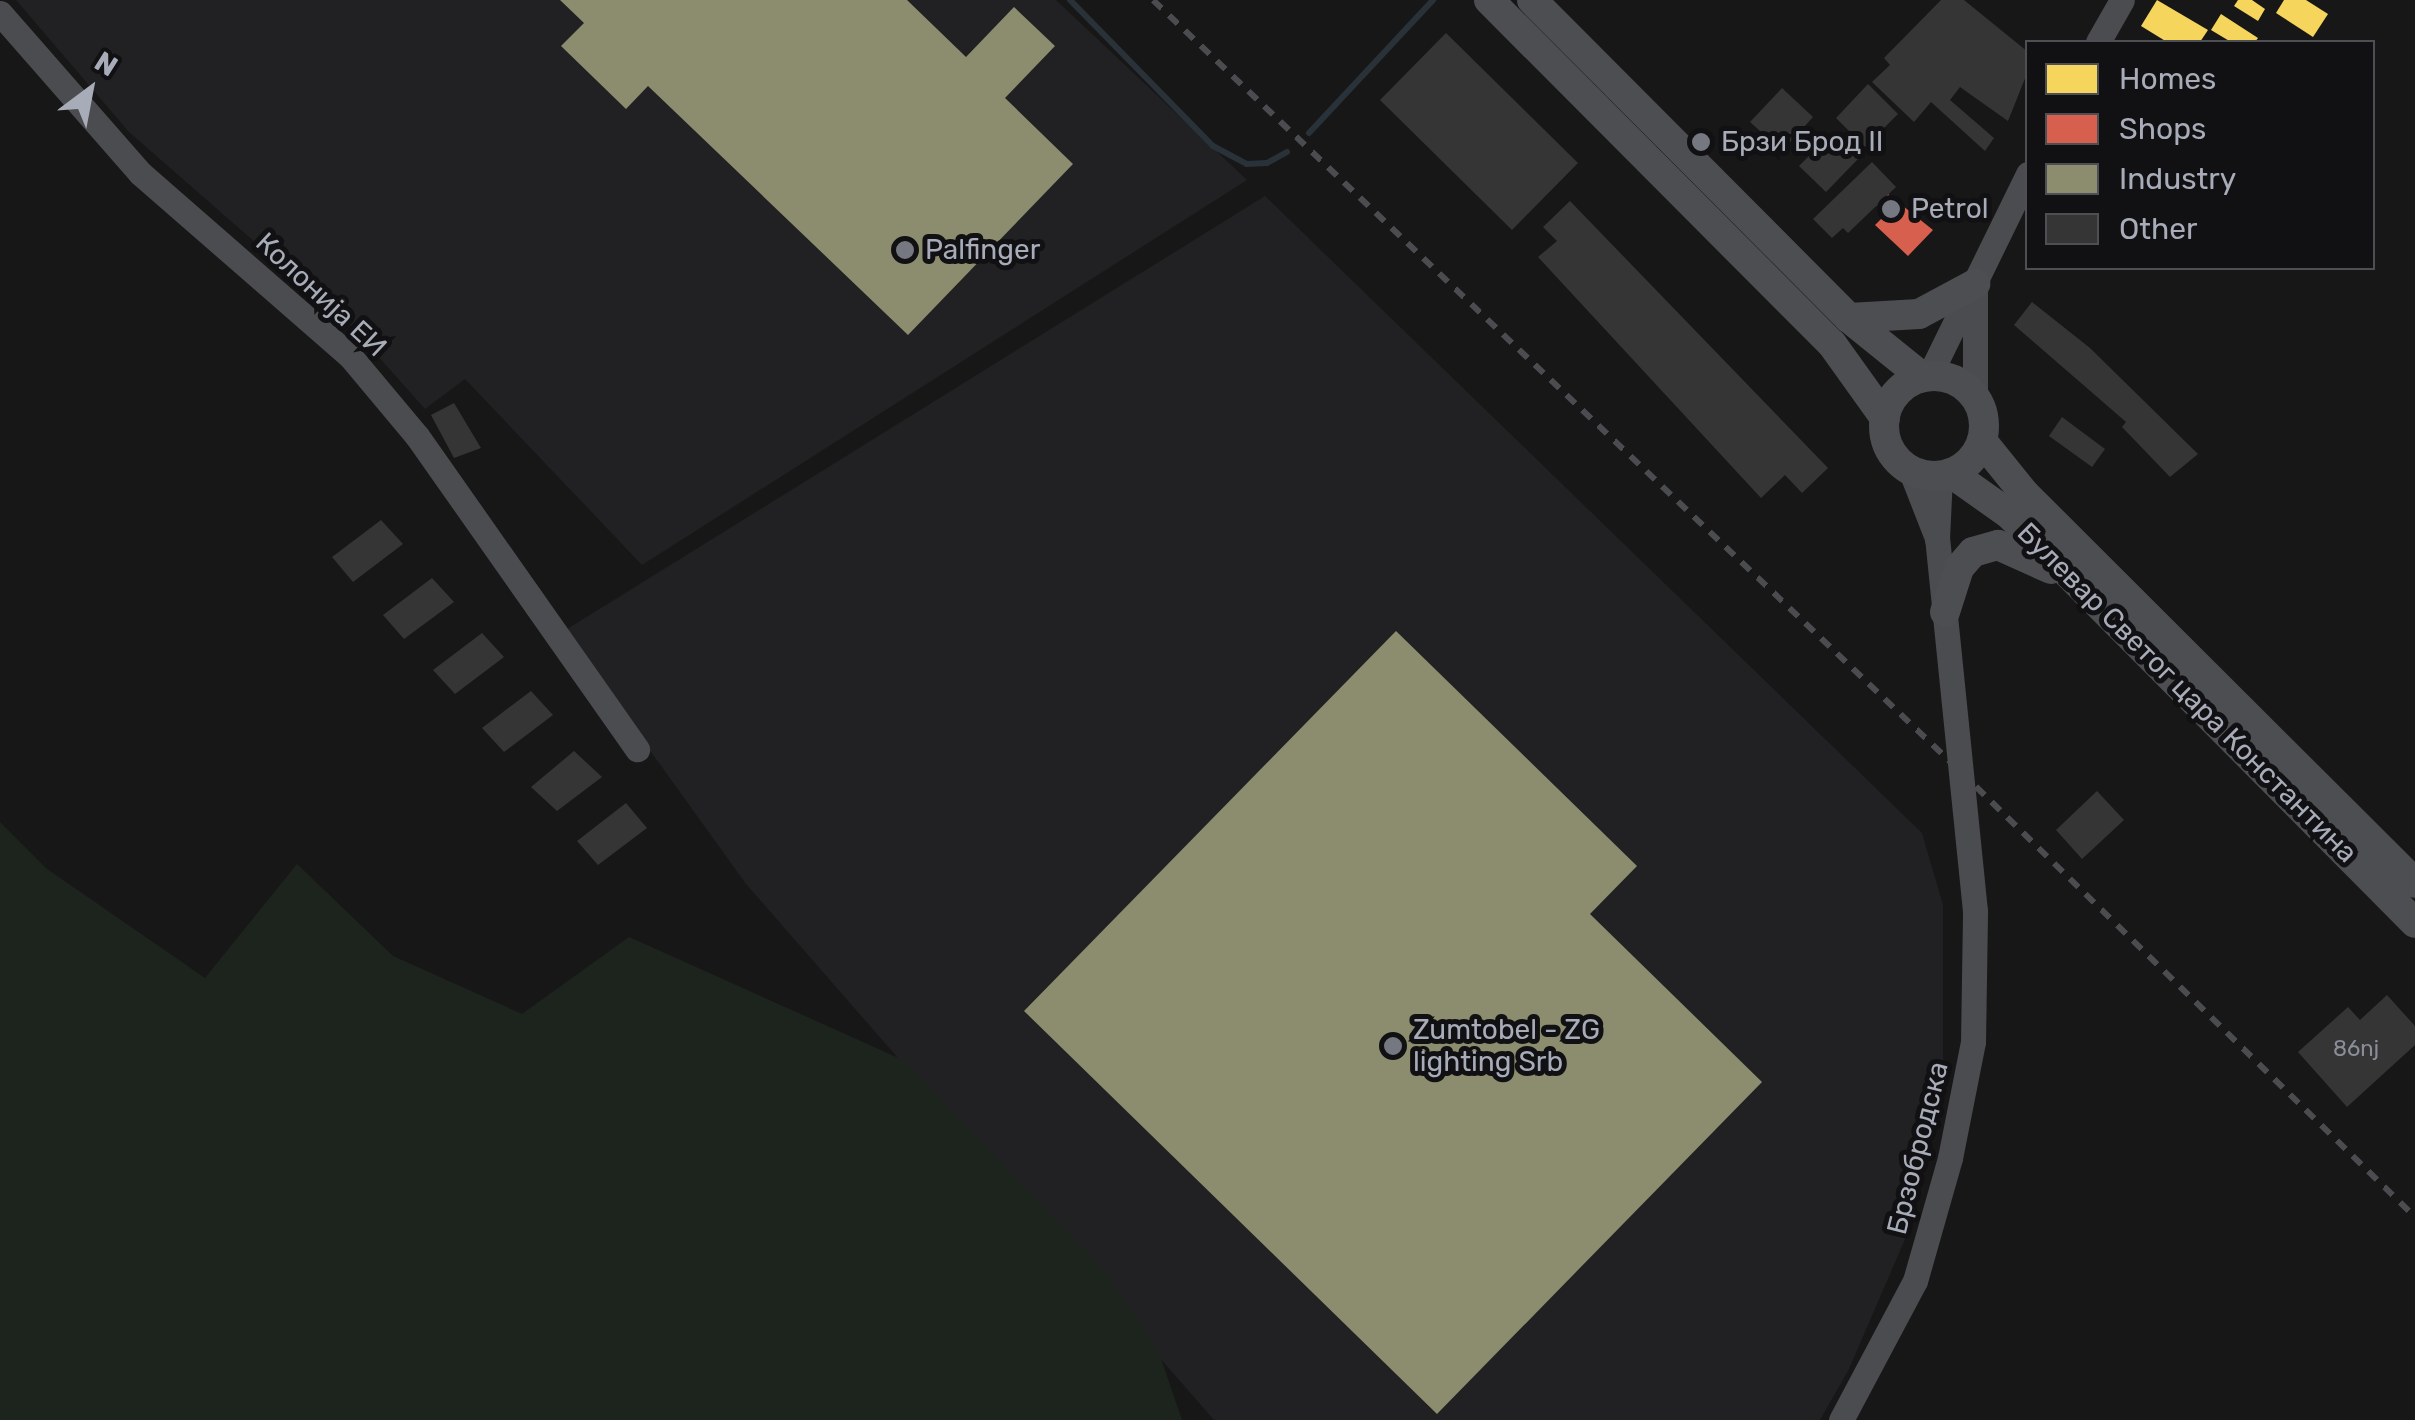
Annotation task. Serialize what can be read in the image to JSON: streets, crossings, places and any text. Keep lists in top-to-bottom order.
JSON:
{
  "streets": {
    "main road": ["Булевар Светог цара Константина"],
    "street": ["Колонија ЕИ", "Брзобродска"]
  },
  "crossings": [
    ["Булевар Светог цара Константина", "Брзобродска"]
  ],
  "places": [
    "Брзи Брод II",
    "Petrol",
    "Palfinger",
    "Zumtobel - ZG lighting Srb"
  ],
  "house_numbers": ["86nj"],
  "legend": [
    "Homes",
    "Shops",
    "Industry",
    "Other"
  ],
  "north": "top right"
}
